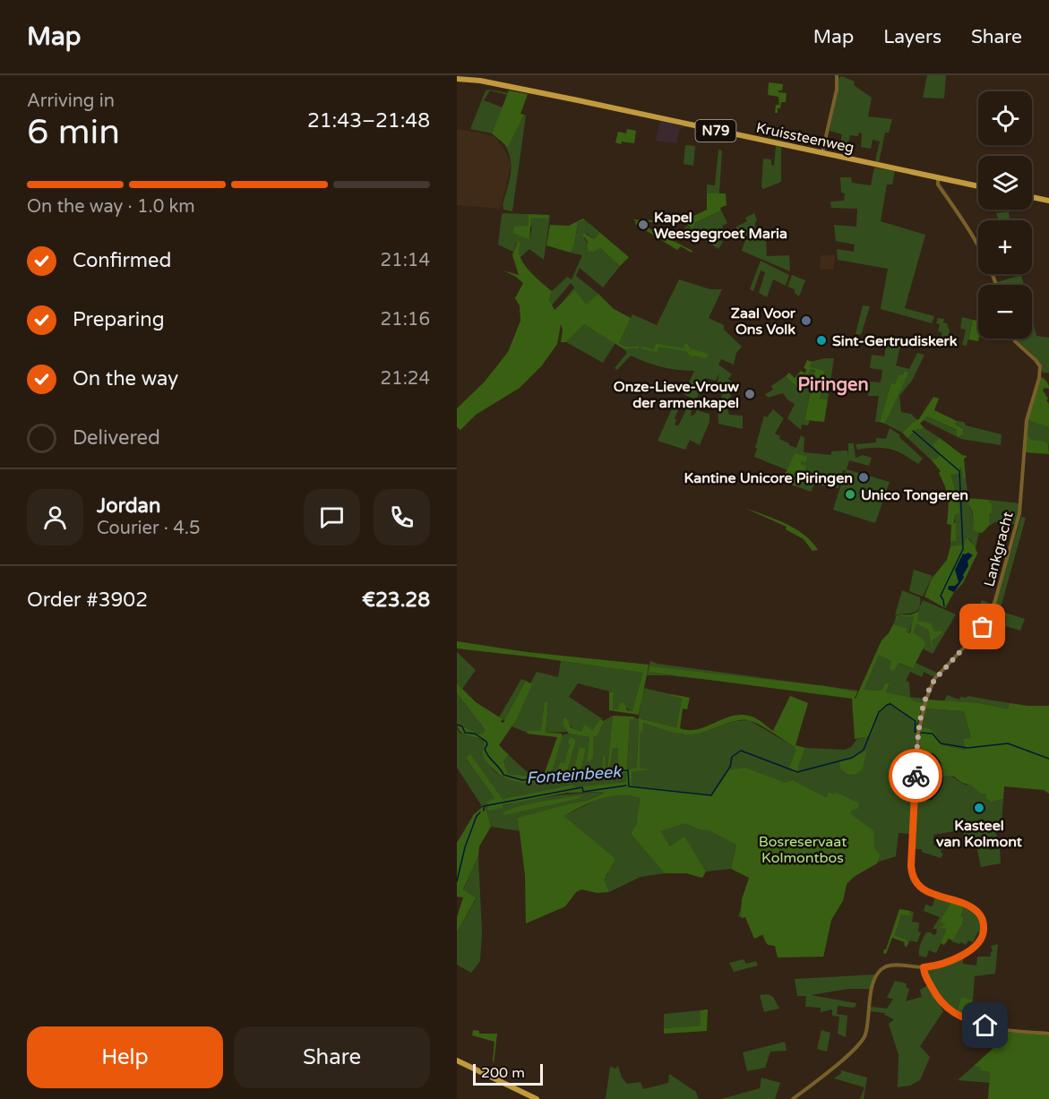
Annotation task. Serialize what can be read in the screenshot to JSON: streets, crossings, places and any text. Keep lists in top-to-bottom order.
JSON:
{
  "streets": {
    "main road": ["N79", "Kruissteenweg"],
    "street": ["Lankgracht"]
  },
  "districts": ["Piringen"],
  "water": ["Fonteinbeek"],
  "parks": ["Bosreservaat Kolmontbos"],
  "places": [
    "Kapel Weesgegroet Maria",
    "Zaal Voor Ons Volk",
    "Sint-Gertrudiskerk",
    "Onze-Lieve-Vrouw der armenkapel",
    "Kantine Unicore Piringen",
    "Unico Tongeren",
    "Kasteel van Kolmont"
  ],
  "scale_bar": "200 m",
  "page": {
    "header": "Map",
    "nav": ["Map", "Layers", "Share"],
    "heading": ["6 min", "Arriving in", "21:43–21:48"],
    "panel": [
      "Jordan",
      "Courier · 4.5",
      "Order #3902",
      "€23.28"
    ],
    "map_buttons": ["+", "−"],
    "bar": "On the way · 1.0 km",
    "list": [
      ["Confirmed", "21:14"],
      ["Preparing", "21:16"],
      ["On the way", "21:24"],
      "Delivered"
    ],
    "buttons": ["Help", "Share"],
    "scale": "200 m"
  }
}
